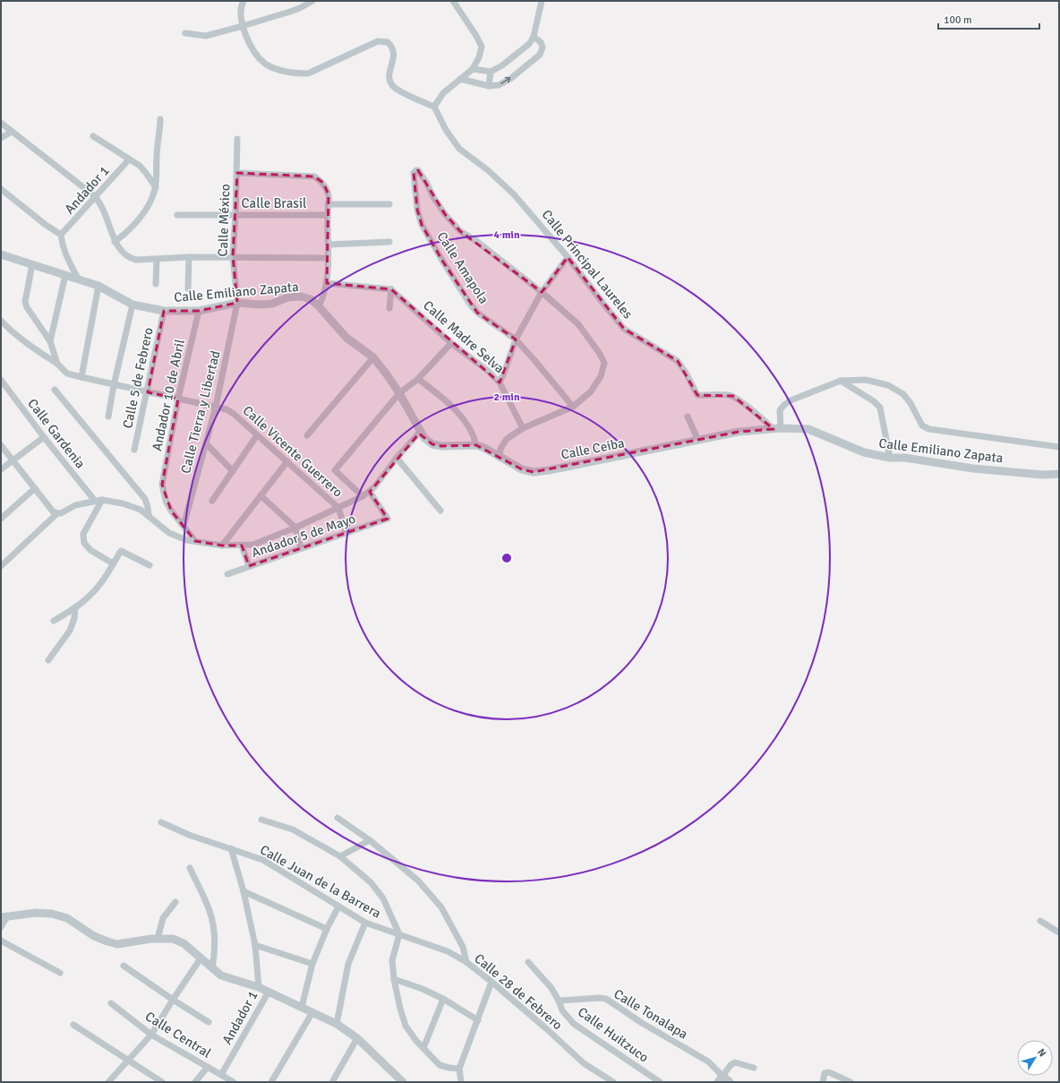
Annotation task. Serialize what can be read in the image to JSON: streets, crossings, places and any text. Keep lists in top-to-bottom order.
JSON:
{
  "streets": {
    "street": [
      "Andador 1",
      "Calle Brasil",
      "Calle México",
      "Calle Principal Laureles",
      "Calle Amapola",
      "Calle Emiliano Zapata",
      "Calle Madre Selva",
      "Calle 5 de Febrero",
      "Andador 10 de Abril",
      "Calle Tierra y Libertad",
      "Calle Gardenia",
      "Calle Ceiba",
      "Calle Vicente Guerrero",
      "Andador 5 de Mayo",
      "Calle Juan de la Barrera",
      "Calle 28 de Febrero",
      "Calle Tonalapa",
      "Calle Central",
      "Calle Huitzuco"
    ]
  },
  "crossings": [
    ["Andador 1", "Calle Central"],
    ["Calle Brasil", "Calle México"],
    ["Calle México", "Calle Emiliano Zapata"],
    ["Calle México", "Calle Tierra y Libertad"],
    ["Calle Principal Laureles", "Calle Emiliano Zapata"],
    ["Calle Principal Laureles", "Calle Ceiba"],
    ["Calle Emiliano Zapata", "Calle 5 de Febrero"],
    ["Calle Emiliano Zapata", "Andador 10 de Abril"],
    ["Calle Emiliano Zapata", "Calle Tierra y Libertad"],
    ["Calle Emiliano Zapata", "Calle Ceiba"],
    ["Calle 5 de Febrero", "Calle Vicente Guerrero"],
    ["Andador 10 de Abril", "Calle Tierra y Libertad"],
    ["Andador 10 de Abril", "Calle Vicente Guerrero"],
    ["Calle Tierra y Libertad", "Calle Vicente Guerrero"],
    ["Calle Vicente Guerrero", "Andador 5 de Mayo"],
    ["Calle Juan de la Barrera", "Calle 28 de Febrero"],
    ["Calle Tonalapa", "Calle Huitzuco"]
  ],
  "scale_bar": "100 m",
  "north": "top right",
  "rings": ["4 min", "2 min"]
}
